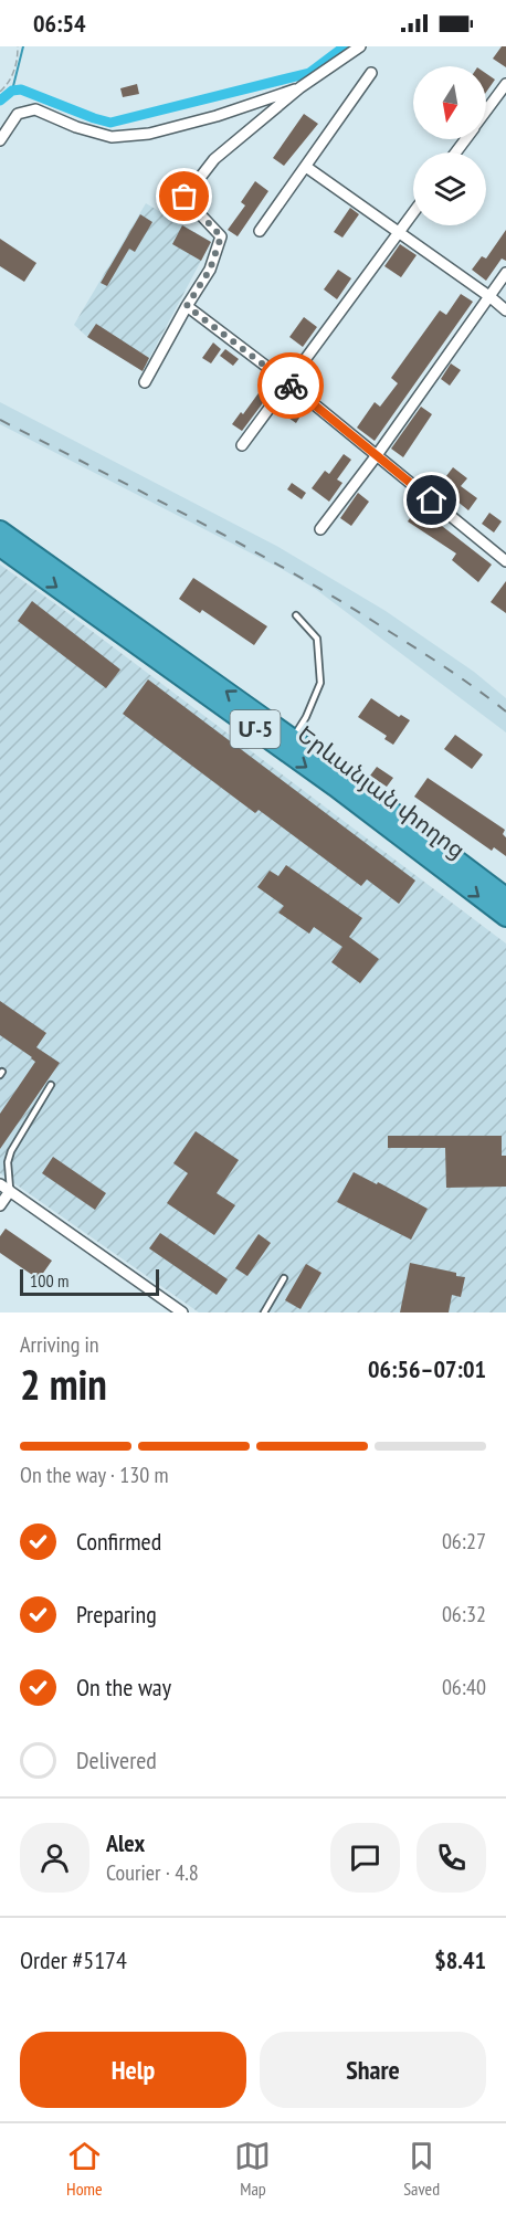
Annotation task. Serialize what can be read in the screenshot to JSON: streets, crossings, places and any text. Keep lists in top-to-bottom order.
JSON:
{
  "streets": {
    "highway": ["Մ-5", "Երևանյան փողոց"]
  },
  "scale_bar": "100 m",
  "north": "bottom",
  "page": {
    "status": "06:54",
    "scale": "100 m",
    "heading": ["2 min", "Arriving in", "06:56–07:01"],
    "panel": [
      "Alex",
      "Courier · 4.8",
      "Order #5174",
      "$8.41"
    ],
    "bar": "On the way · 130 m",
    "list": [
      ["Confirmed", "06:27"],
      ["Preparing", "06:32"],
      ["On the way", "06:40"],
      "Delivered"
    ],
    "buttons": ["Help", "Share"],
    "tabs": ["Home", "Map", "Saved"]
  }
}
